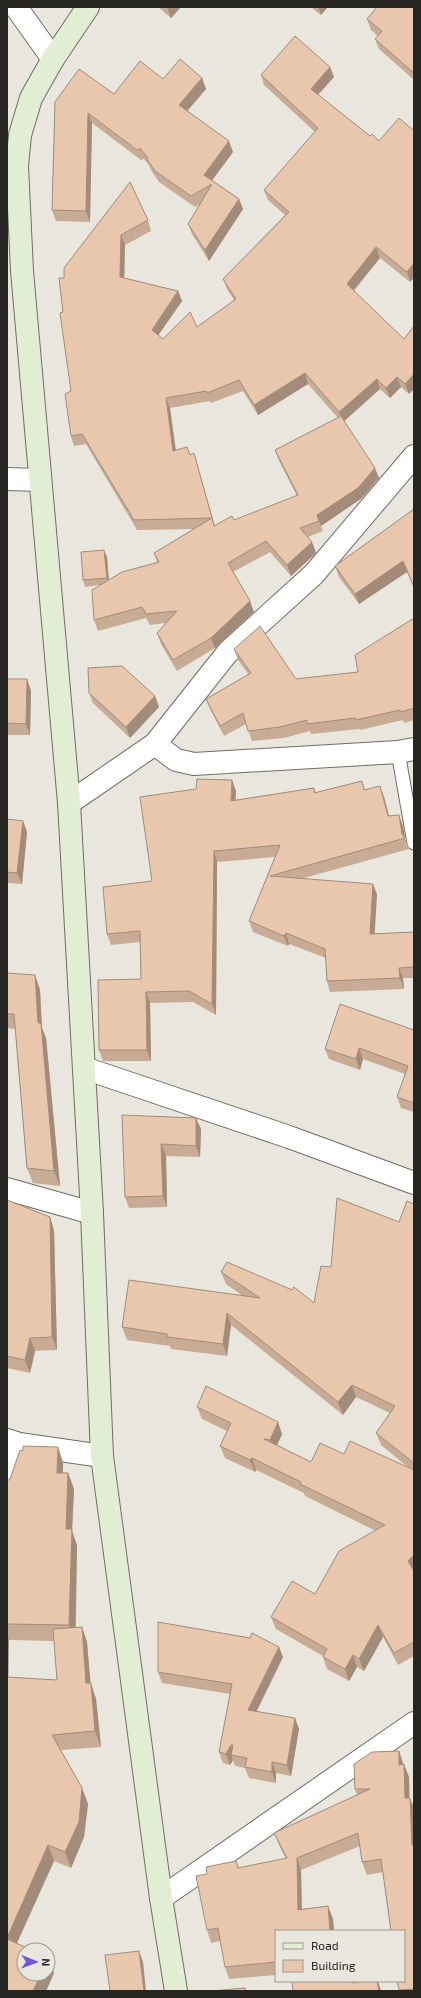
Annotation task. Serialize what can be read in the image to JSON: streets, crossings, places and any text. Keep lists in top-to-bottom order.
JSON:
{
  "legend": ["Road", "Building"],
  "north": "right"
}
